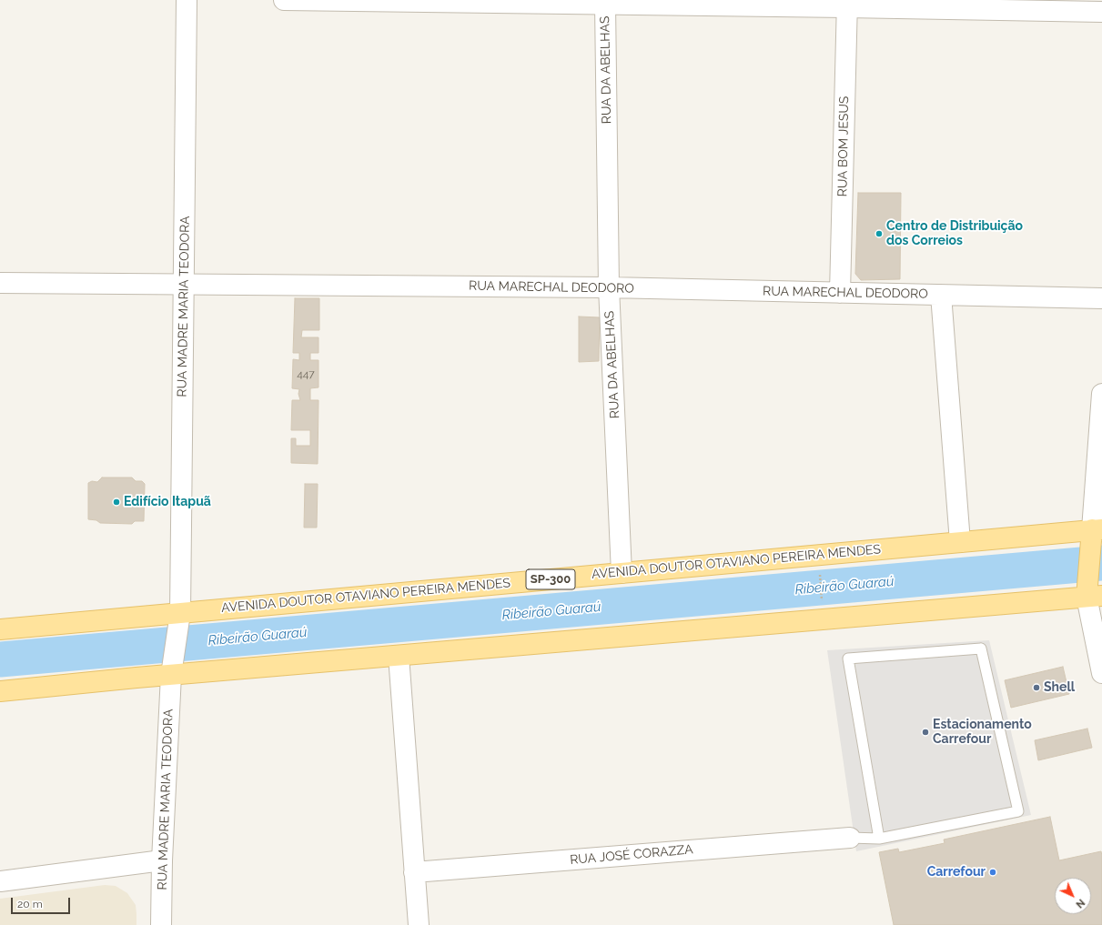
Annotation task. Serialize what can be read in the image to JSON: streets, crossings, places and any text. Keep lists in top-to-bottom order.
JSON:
{
  "streets": {
    "main road": ["AVENIDA DOUTOR OTAVIANO PEREIRA MENDES", "SP-300"],
    "street": [
      "RUA DA ABELHAS",
      "RUA BOM JESUS",
      "RUA MARECHAL DEODORO",
      "RUA MADRE MARIA TEODORA",
      "RUA JOSÉ CORAZZA"
    ]
  },
  "crossings": [
    ["RUA DA ABELHAS", "RUA MARECHAL DEODORO"],
    ["RUA DA ABELHAS", "AVENIDA DOUTOR OTAVIANO PEREIRA MENDES"],
    ["RUA BOM JESUS", "RUA MARECHAL DEODORO"],
    ["RUA MARECHAL DEODORO", "RUA MADRE MARIA TEODORA"],
    ["RUA MADRE MARIA TEODORA", "AVENIDA DOUTOR OTAVIANO PEREIRA MENDES"]
  ],
  "water": ["Ribeirão Guaraú"],
  "places": [
    "Centro de Distribuição dos Correios",
    "Edifício Itapuã",
    "Shell",
    "Estacionamento Carrefour",
    "Carrefour"
  ],
  "house_numbers": ["447"],
  "scale_bar": "20 m",
  "north": "bottom right"
}
